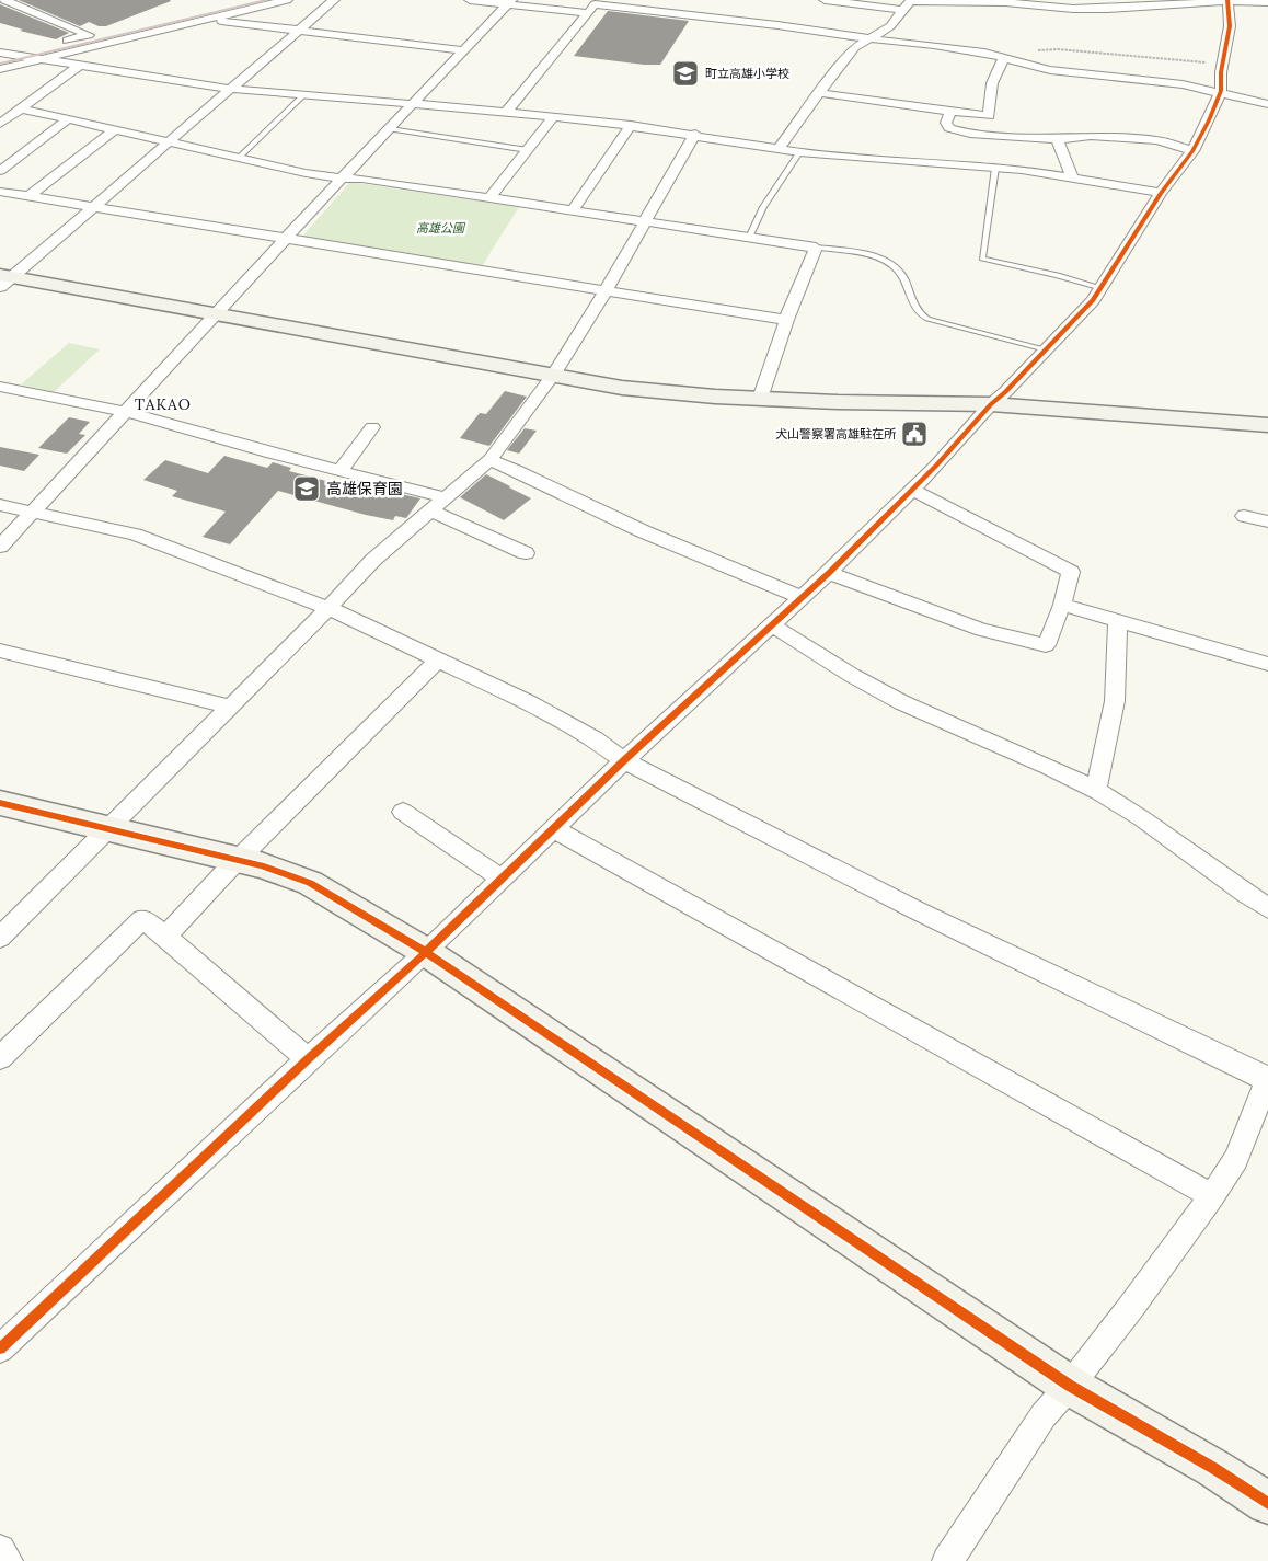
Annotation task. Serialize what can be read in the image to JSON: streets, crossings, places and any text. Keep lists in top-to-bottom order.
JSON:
{
  "districts": ["TAKAO"],
  "parks": ["高雄公園"],
  "places": {
    "school or university": ["町立高雄小学校", "高雄保育園"],
    "public building": ["犬山警察署高雄駐在所"]
  }
}
